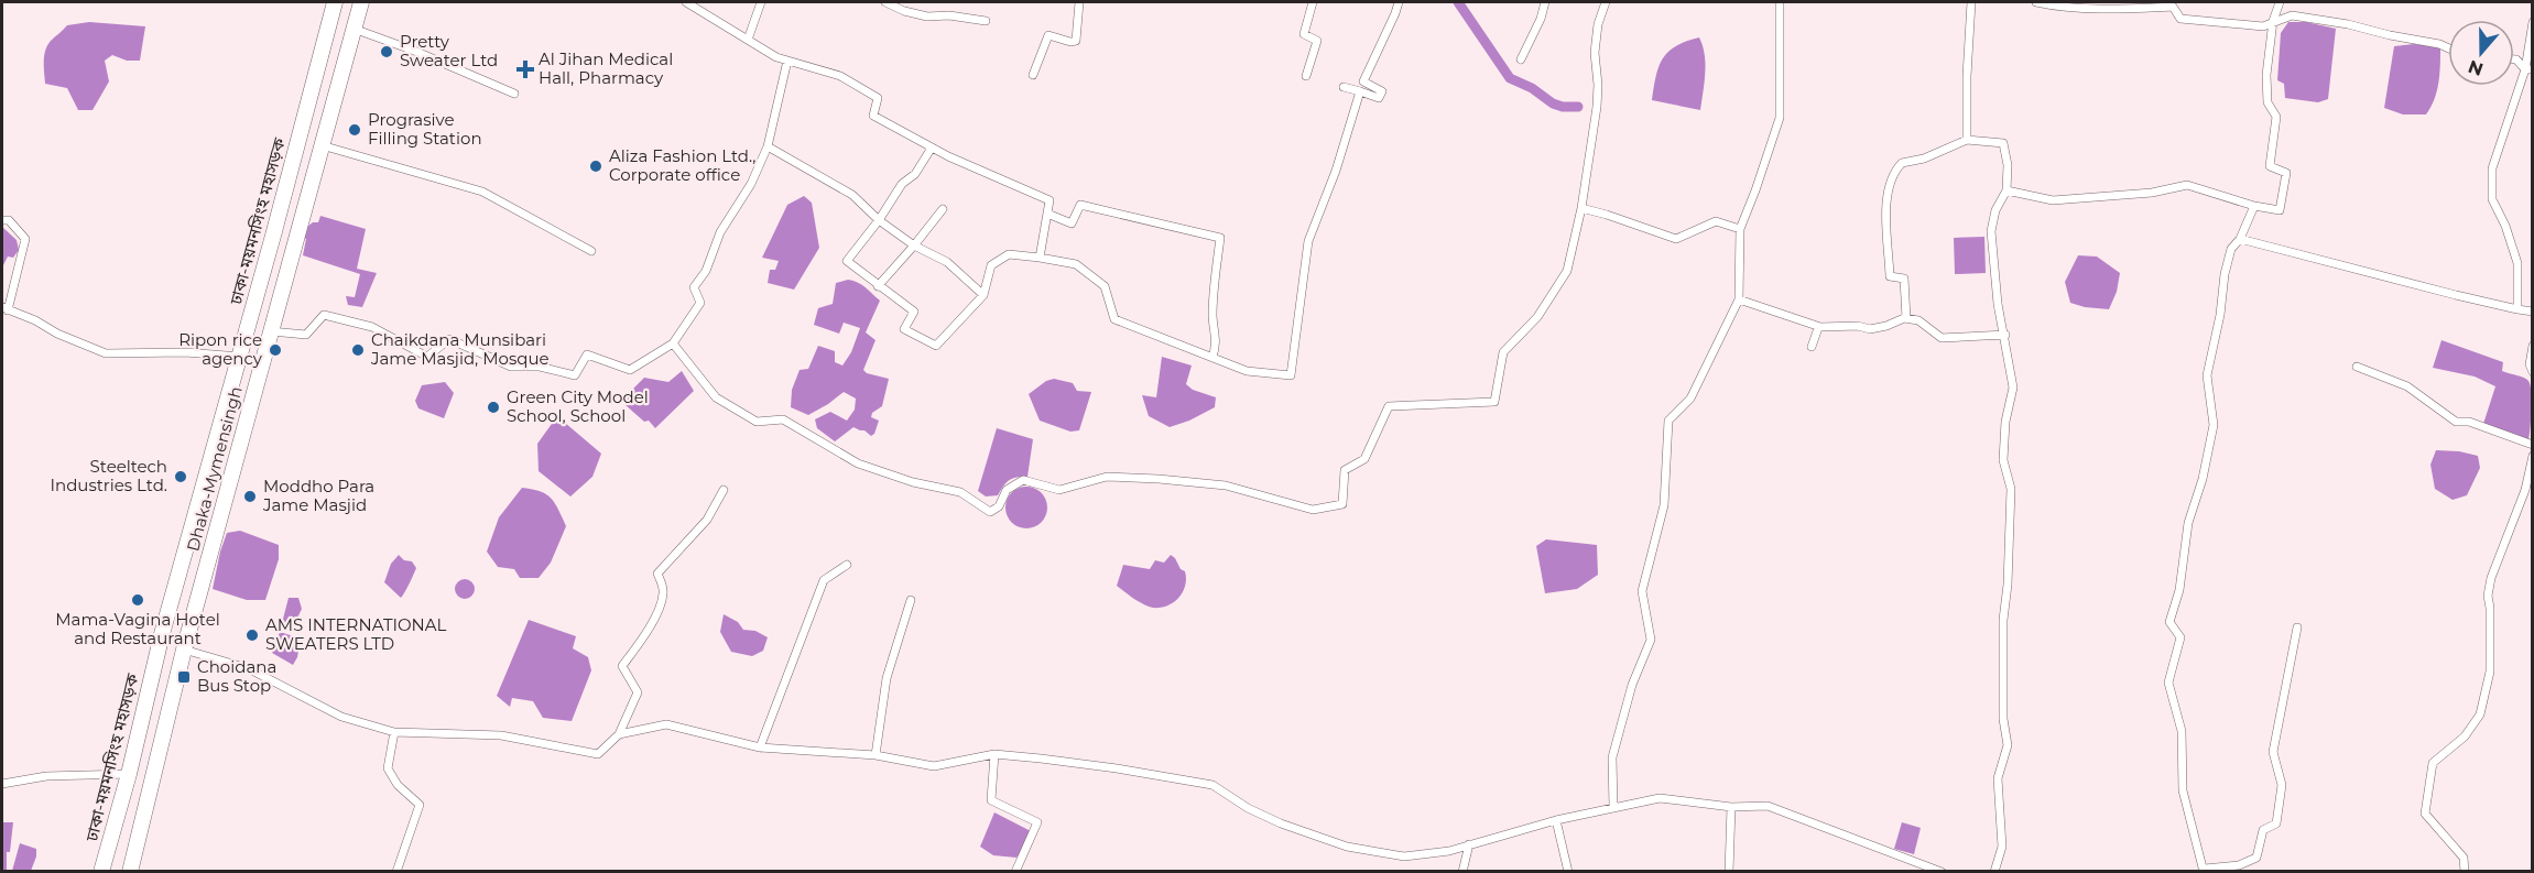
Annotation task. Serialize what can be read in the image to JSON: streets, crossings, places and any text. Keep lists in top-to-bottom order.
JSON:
{
  "streets": {
    "highway": ["ঢাকা-ময়মনসিংহ মহাসড়ক", "Dhaka-Mymensingh"]
  },
  "places": {
    "other": [
      "Pretty Sweater Ltd",
      "Prograsive Filling Station",
      "Aliza Fashion Ltd., Corporate office",
      "Ripon rice agency",
      "Chaikdana Munsibari Jame Masjid, Mosque",
      "Green City Model School, School",
      "Steeltech Industries Ltd.",
      "Moddho Para Jame Masjid",
      "Mama-Vagina Hotel and Restaurant",
      "AMS INTERNATIONAL SWEATERS LTD"
    ],
    "health": ["Al Jihan Medical Hall, Pharmacy"],
    "transit": ["Choidana Bus Stop"]
  },
  "north": "bottom"
}
